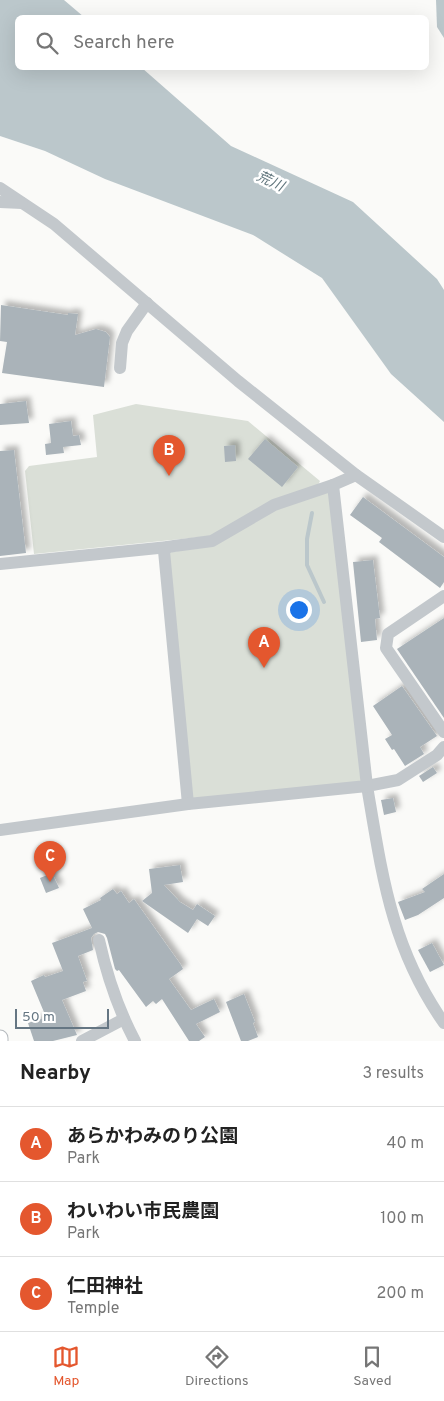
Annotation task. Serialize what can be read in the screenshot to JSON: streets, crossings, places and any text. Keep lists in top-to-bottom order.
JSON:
{
  "water": ["荒川"],
  "scale_bar": "50 m",
  "page": {
    "search": "Search here",
    "pins": ["B", "A", "C"],
    "scale": "50 m",
    "heading": ["Nearby", "3 results"],
    "list": [
      {
        "mark": "A",
        "name": "あらかわみのり公園",
        "note": "Park",
        "value": "40 m"
      },
      {
        "mark": "B",
        "name": "わいわい市民農園",
        "note": "Park",
        "value": "100 m"
      },
      {
        "mark": "C",
        "name": "仁田神社",
        "note": "Temple",
        "value": "200 m"
      }
    ],
    "nav": ["Map", "Directions", "Saved"]
  }
}
